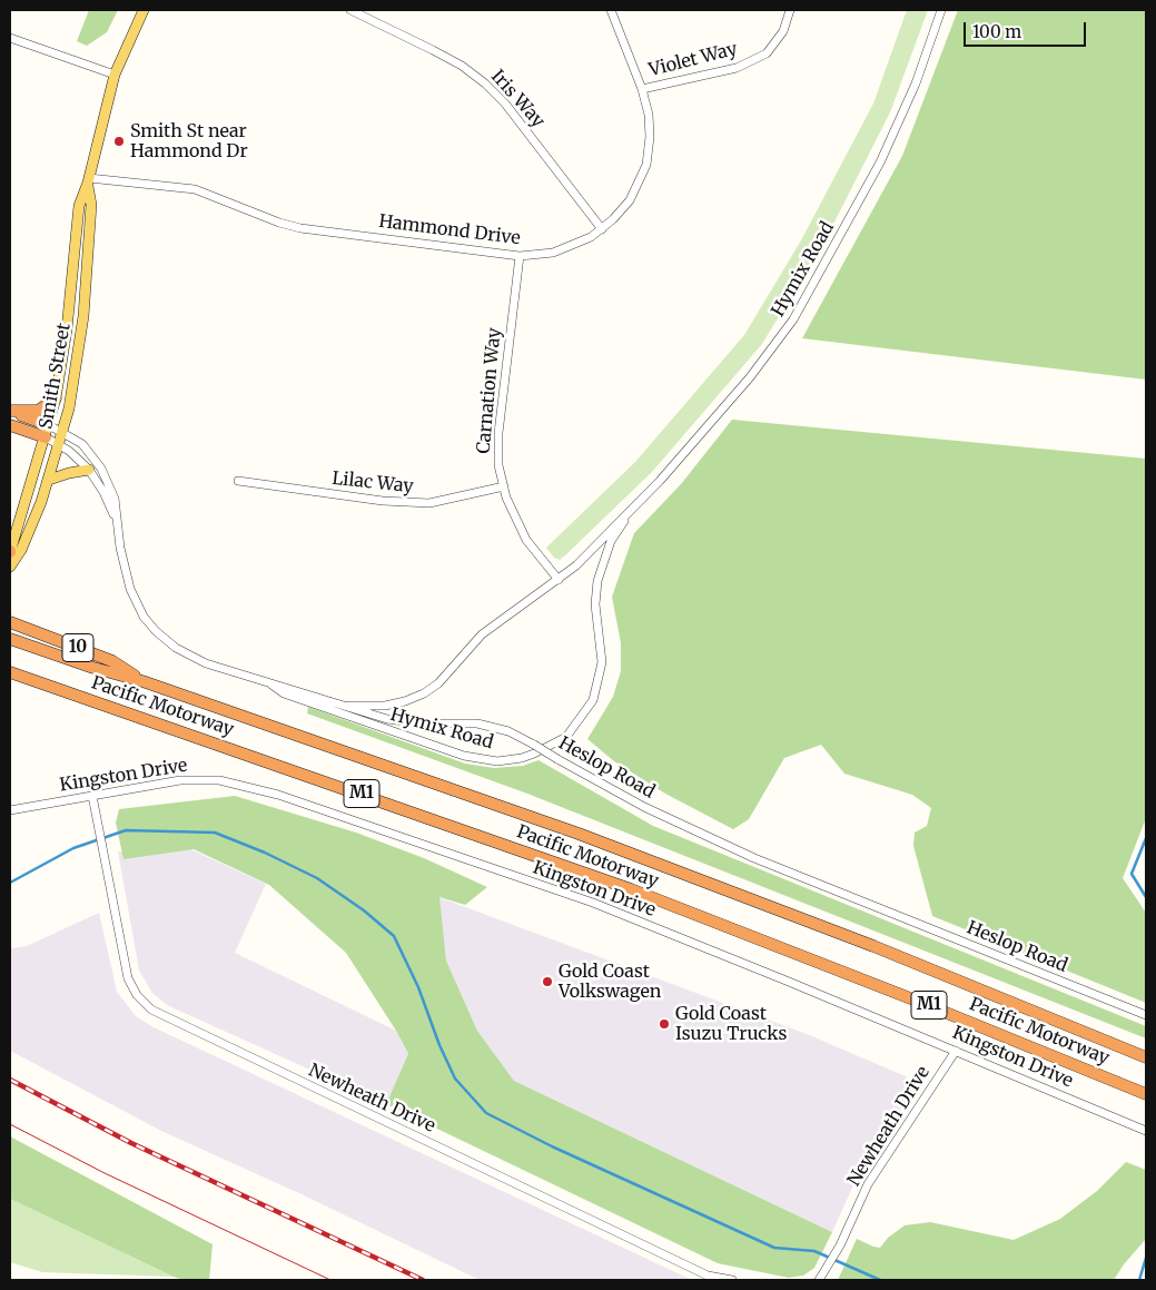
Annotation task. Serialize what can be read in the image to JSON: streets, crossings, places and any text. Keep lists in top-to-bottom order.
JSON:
{
  "streets": {
    "highway": ["10", "Pacific Motorway", "M1"],
    "main road": ["Smith Street"],
    "street": [
      "Violet Way",
      "Iris Way",
      "Hammond Drive",
      "Hymix Road",
      "Carnation Way",
      "Lilac Way",
      "Heslop Road",
      "Kingston Drive",
      "Newheath Drive"
    ]
  },
  "crossings": [
    ["Violet Way", "Hammond Drive"],
    ["Iris Way", "Hammond Drive"],
    ["Hammond Drive", "Smith Street"],
    ["Hammond Drive", "Carnation Way"],
    ["Hymix Road", "Carnation Way"],
    ["Hymix Road", "Heslop Road"],
    ["Smith Street", "Heslop Road"],
    ["Carnation Way", "Lilac Way"],
    ["10", "Pacific Motorway"],
    ["Kingston Drive", "Newheath Drive"]
  ],
  "places": ["Smith St near Hammond Dr", "Gold Coast Volkswagen", "Gold Coast Isuzu Trucks"],
  "scale_bar": "100 m"
}
